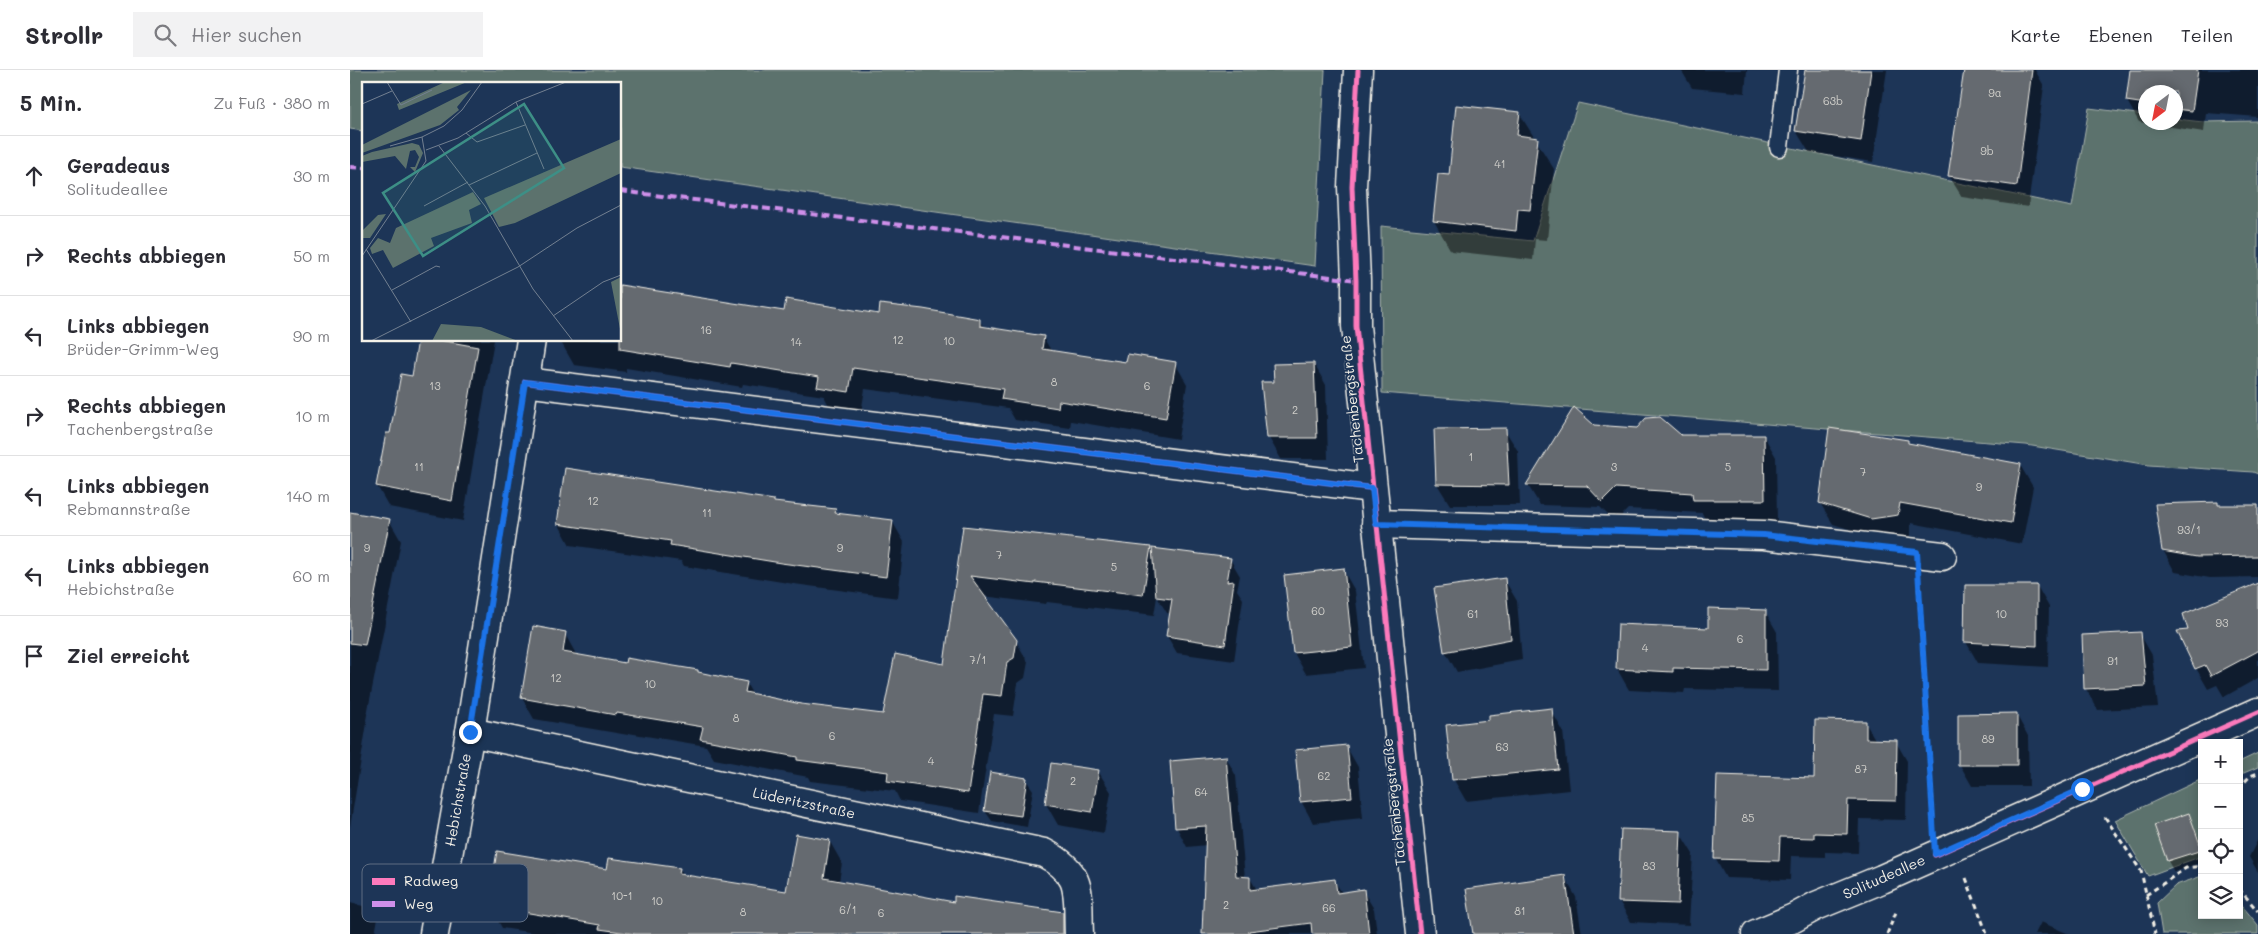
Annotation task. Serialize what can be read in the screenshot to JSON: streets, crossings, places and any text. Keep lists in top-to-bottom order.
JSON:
{
  "streets": {
    "street": [
      "Tachenbergstraße",
      "Hebichstraße",
      "Lüderitzstraße",
      "Solitudeallee"
    ]
  },
  "crossings": [
    ["Hebichstraße", "Lüderitzstraße"]
  ],
  "house_numbers": [
    "9a",
    "63b",
    "9b",
    "41",
    "16",
    "12",
    "10",
    "14",
    "8",
    "13",
    "6",
    "2",
    "1",
    "11",
    "3",
    "5",
    "7",
    "9",
    "12",
    "11",
    "93/1",
    "9",
    "9",
    "7",
    "5",
    "60",
    "61",
    "10",
    "93",
    "6",
    "4",
    "7/1",
    "91",
    "12",
    "10",
    "8",
    "6",
    "89",
    "63",
    "4",
    "87",
    "62",
    "2",
    "64",
    "85",
    "83",
    "10-1",
    "10",
    "2",
    "66",
    "6/1",
    "81",
    "8",
    "6"
  ],
  "legend": ["Radweg", "Weg"],
  "north": "bottom left",
  "page": {
    "header": "Strollr",
    "search": "Hier suchen",
    "nav": ["Karte", "Ebenen", "Teilen"],
    "heading": ["5 Min.", "Zu Fuß · 380 m"],
    "list": [
      ["Geradeaus", "Solitudeallee", "30 m"],
      ["Rechts abbiegen", "50 m"],
      ["Links abbiegen", "Brüder-Grimm-Weg", "90 m"],
      ["Rechts abbiegen", "Tachenbergstraße", "10 m"],
      ["Links abbiegen", "Rebmannstraße", "140 m"],
      ["Links abbiegen", "Hebichstraße", "60 m"],
      "Ziel erreicht"
    ],
    "map_buttons": ["+", "−"]
  }
}
